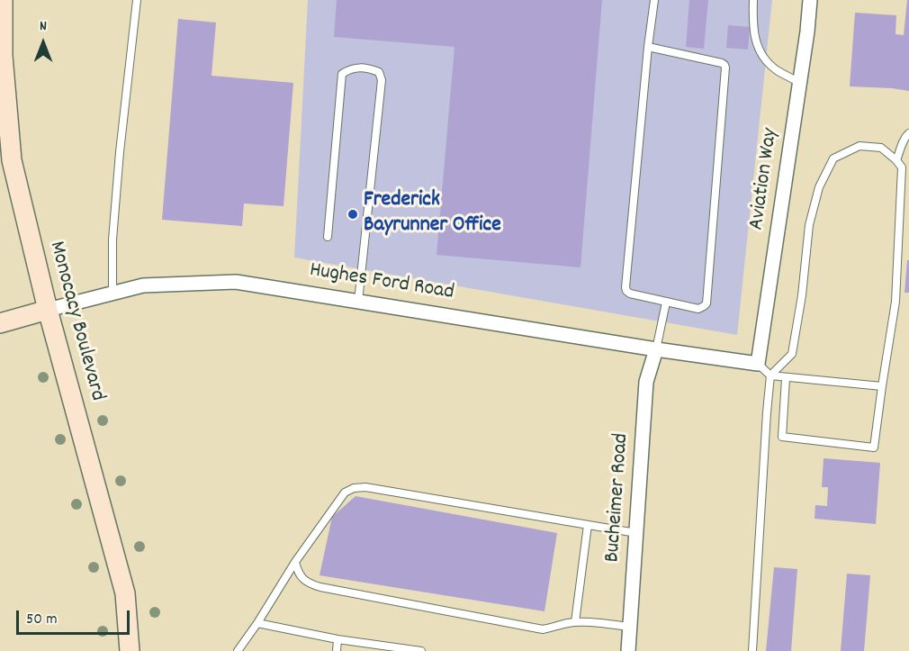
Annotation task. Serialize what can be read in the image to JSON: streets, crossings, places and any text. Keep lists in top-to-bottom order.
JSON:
{
  "streets": {
    "main road": ["Hughes Ford Road", "Monocacy Boulevard"],
    "street": ["Aviation Way", "Bucheimer Road"]
  },
  "crossings": [
    ["Aviation Way", "Hughes Ford Road"],
    ["Hughes Ford Road", "Monocacy Boulevard"],
    ["Hughes Ford Road", "Bucheimer Road"]
  ],
  "places": ["Frederick Bayrunner Office"],
  "scale_bar": "50 m",
  "north": "top"
}
